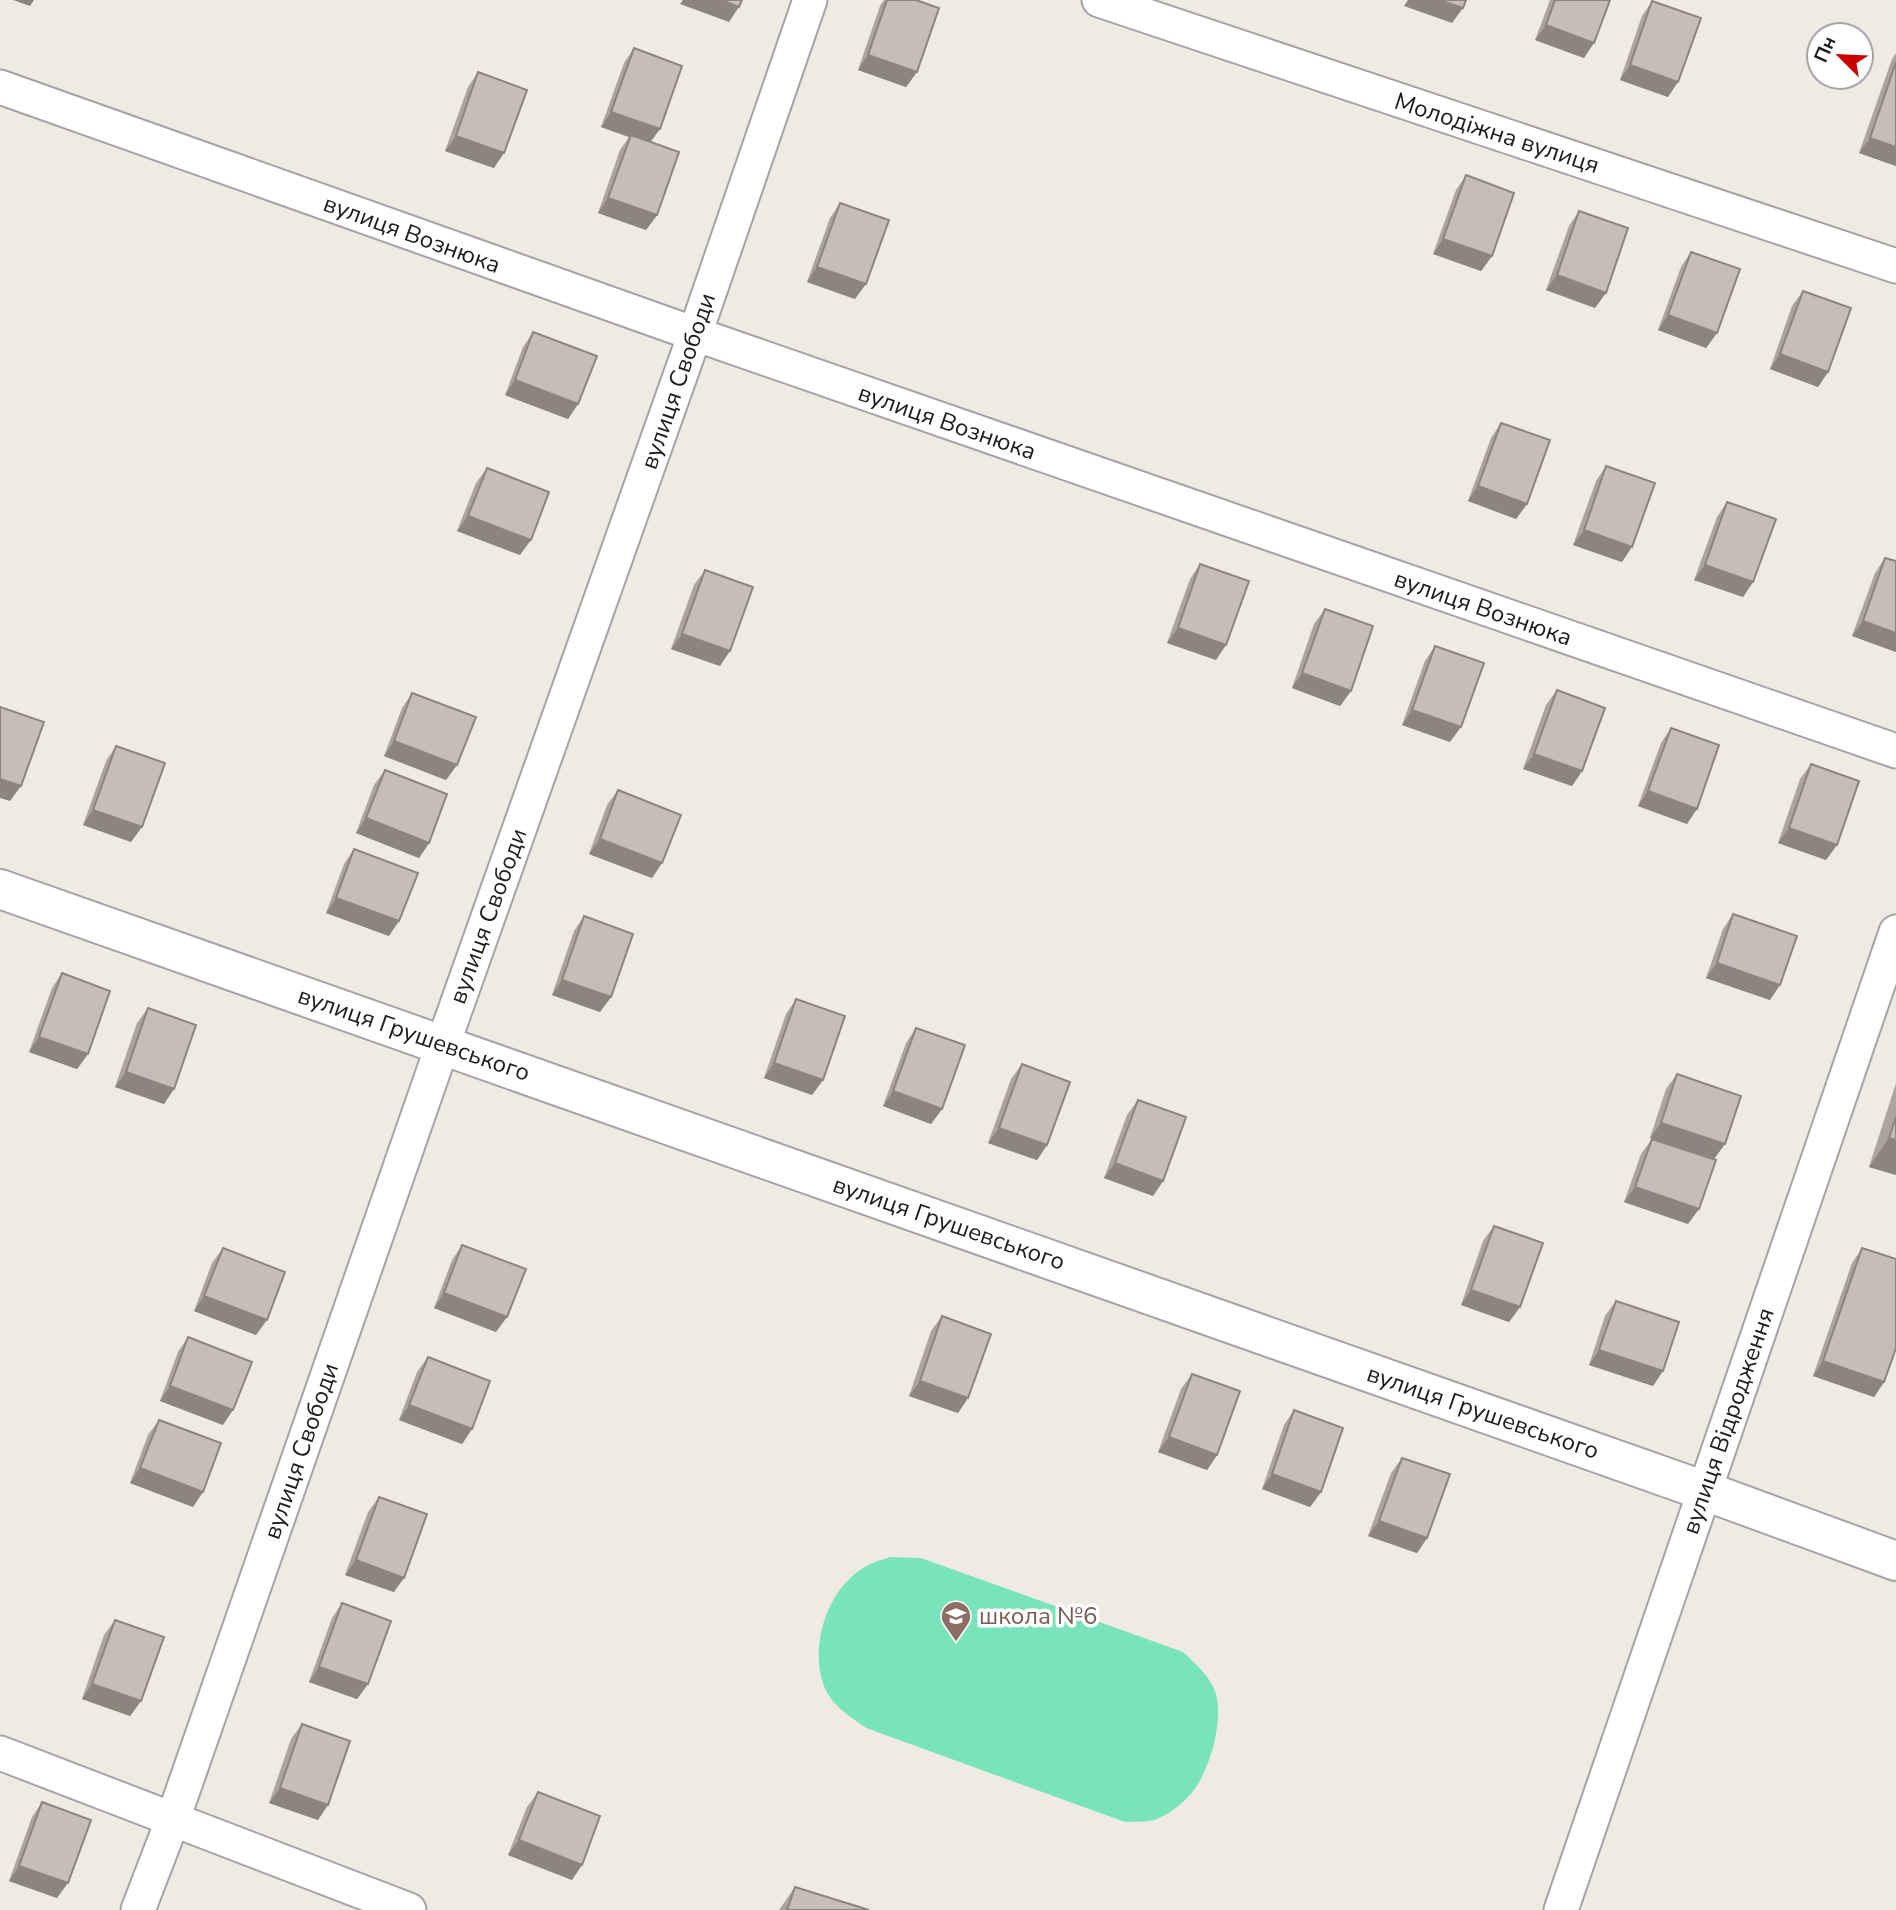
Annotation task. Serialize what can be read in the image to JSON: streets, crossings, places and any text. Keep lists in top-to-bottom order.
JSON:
{
  "streets": {
    "street": [
      "Молодіжна вулиця",
      "вулиця Вознюка",
      "вулиця Свободи",
      "вулиця Грушевського",
      "вулиця Відродження"
    ]
  },
  "crossings": [
    ["вулиця Вознюка", "вулиця Свободи"],
    ["вулиця Свободи", "вулиця Грушевського"],
    ["вулиця Грушевського", "вулиця Відродження"]
  ],
  "places": {
    "school or university": ["школа №6"]
  },
  "north": "top left"
}
